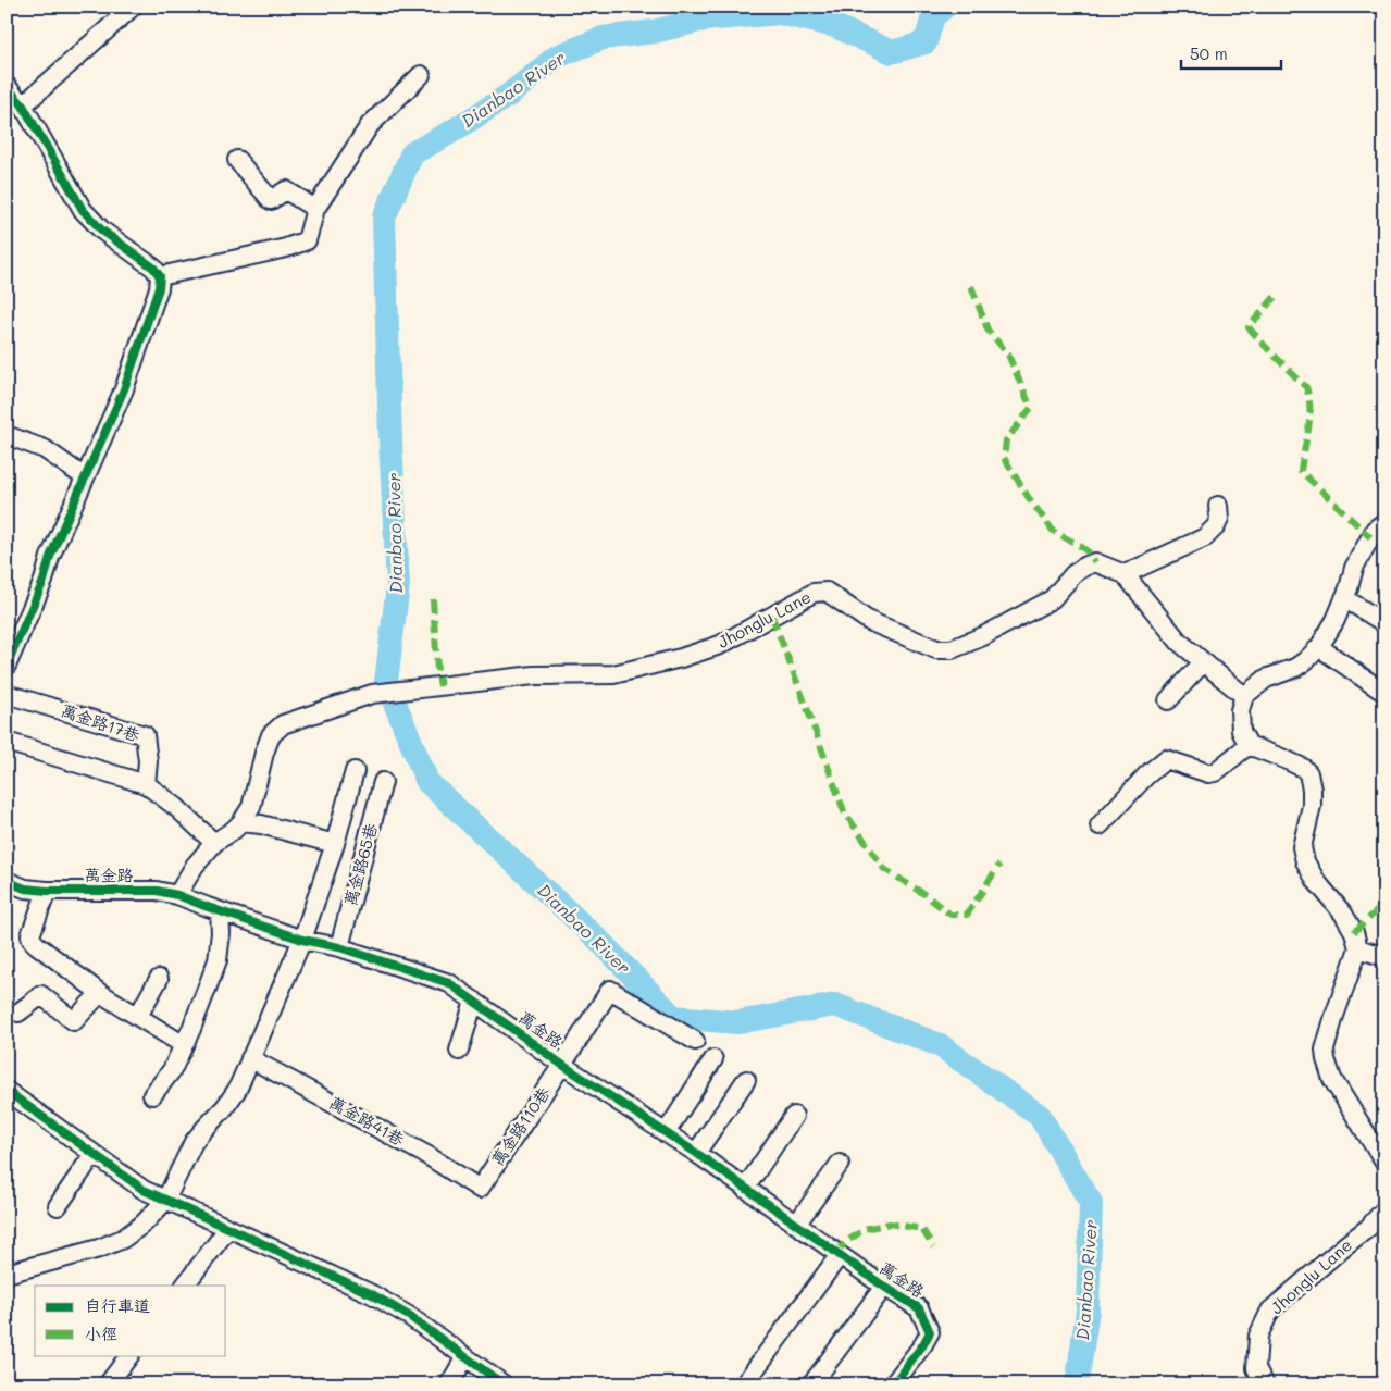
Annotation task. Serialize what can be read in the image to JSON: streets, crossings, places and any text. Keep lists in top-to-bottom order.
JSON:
{
  "streets": {
    "street": [
      "Jhonglu Lane",
      "萬金路17巷",
      "萬金路65巷",
      "萬金路",
      "萬金路41巷",
      "萬金路110巷"
    ]
  },
  "crossings": [
    ["萬金路65巷", "萬金路"],
    ["萬金路", "萬金路110巷"],
    ["萬金路41巷", "萬金路110巷"]
  ],
  "water": ["Dianbao River"],
  "legend": ["自行車道", "小徑"],
  "scale_bar": "50 m"
}
